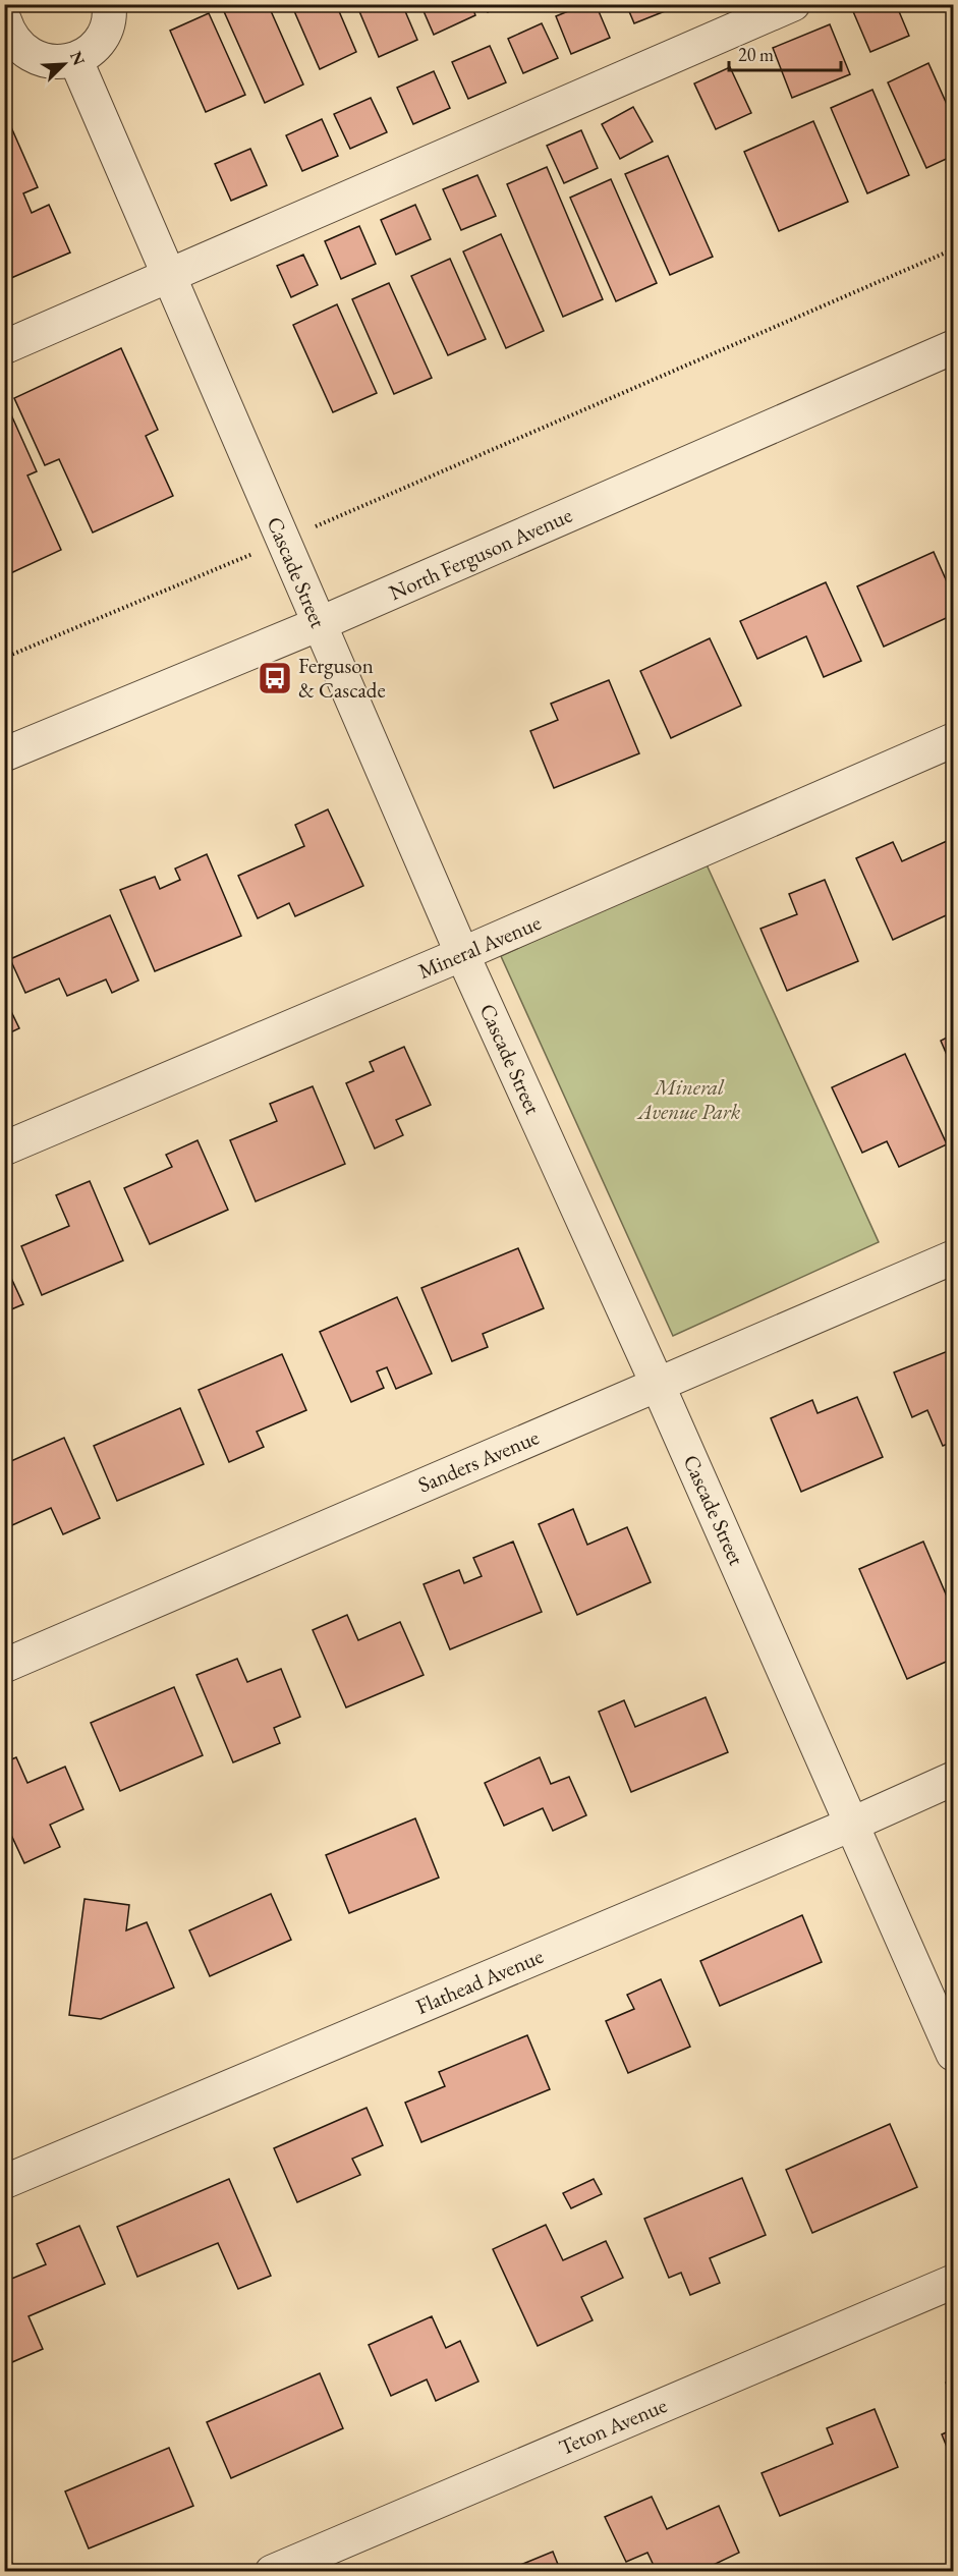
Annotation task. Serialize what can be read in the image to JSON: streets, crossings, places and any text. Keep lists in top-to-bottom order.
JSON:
{
  "streets": {
    "street": [
      "North Ferguson Avenue",
      "Cascade Street",
      "Mineral Avenue",
      "Sanders Avenue",
      "Flathead Avenue",
      "Teton Avenue"
    ]
  },
  "crossings": [
    ["North Ferguson Avenue", "Cascade Street"],
    ["Cascade Street", "Mineral Avenue"],
    ["Cascade Street", "Sanders Avenue"],
    ["Cascade Street", "Flathead Avenue"]
  ],
  "parks": ["Mineral Avenue Park"],
  "places": {
    "bus stop": ["Ferguson & Cascade"]
  },
  "scale_bar": "20 m",
  "north": "top right"
}
